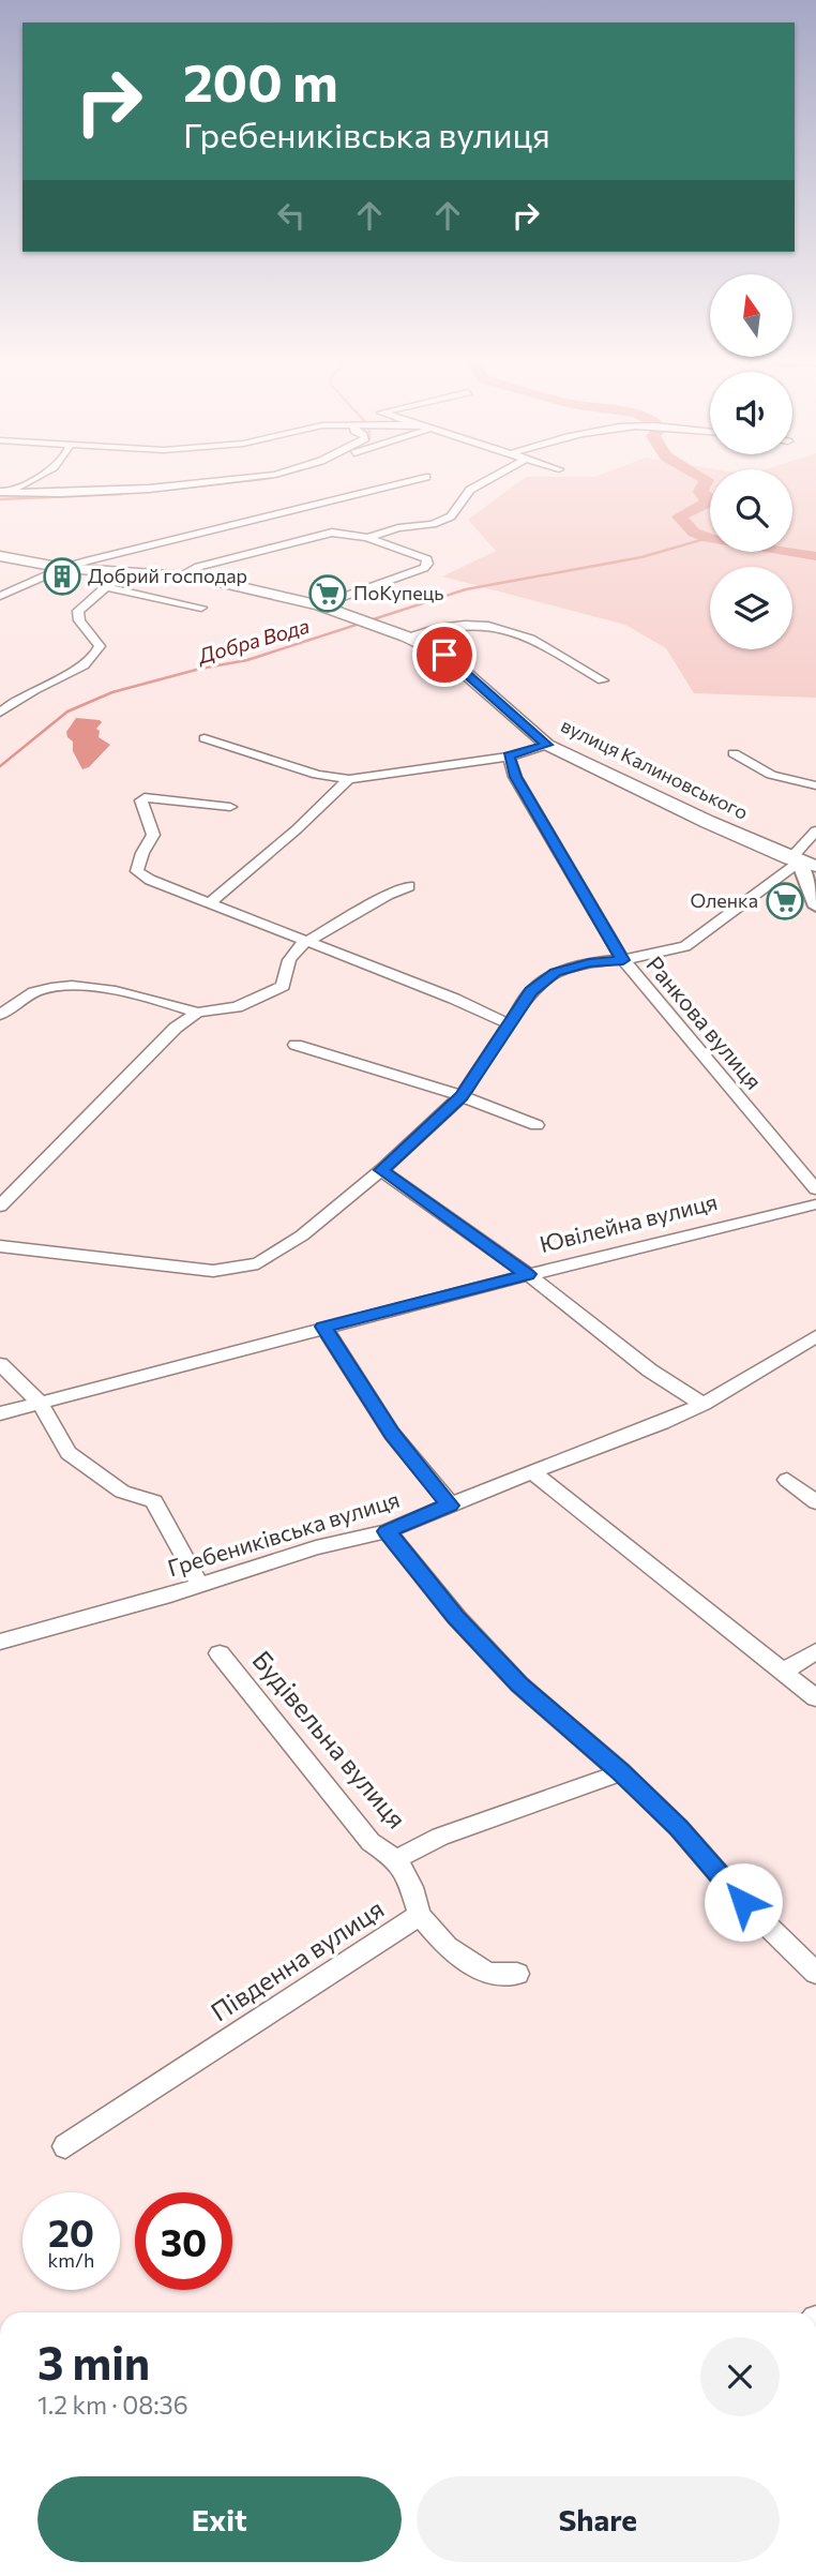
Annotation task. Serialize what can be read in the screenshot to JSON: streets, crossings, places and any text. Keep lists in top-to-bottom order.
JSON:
{
  "streets": {
    "main road": ["вулиця Калиновського"],
    "street": [
      "Ранкова вулиця",
      "Ювілейна вулиця",
      "Гребениківська вулиця",
      "Будівельна вулиця",
      "Південна вулиця"
    ]
  },
  "crossings": [
    ["Будівельна вулиця", "Південна вулиця"]
  ],
  "water": ["Добра Вода"],
  "places": {
    "building": ["Добрий господар"],
    "supermarket": ["ПоКупець", "Оленка"]
  },
  "north": "top",
  "page": {
    "turn": ["200 m", "Гребениківська вулиця"],
    "speed": "20 km/h",
    "limit": "30",
    "heading": ["3 min", "1.2 km · 08:36"],
    "buttons": ["Exit", "Share"]
  }
}
